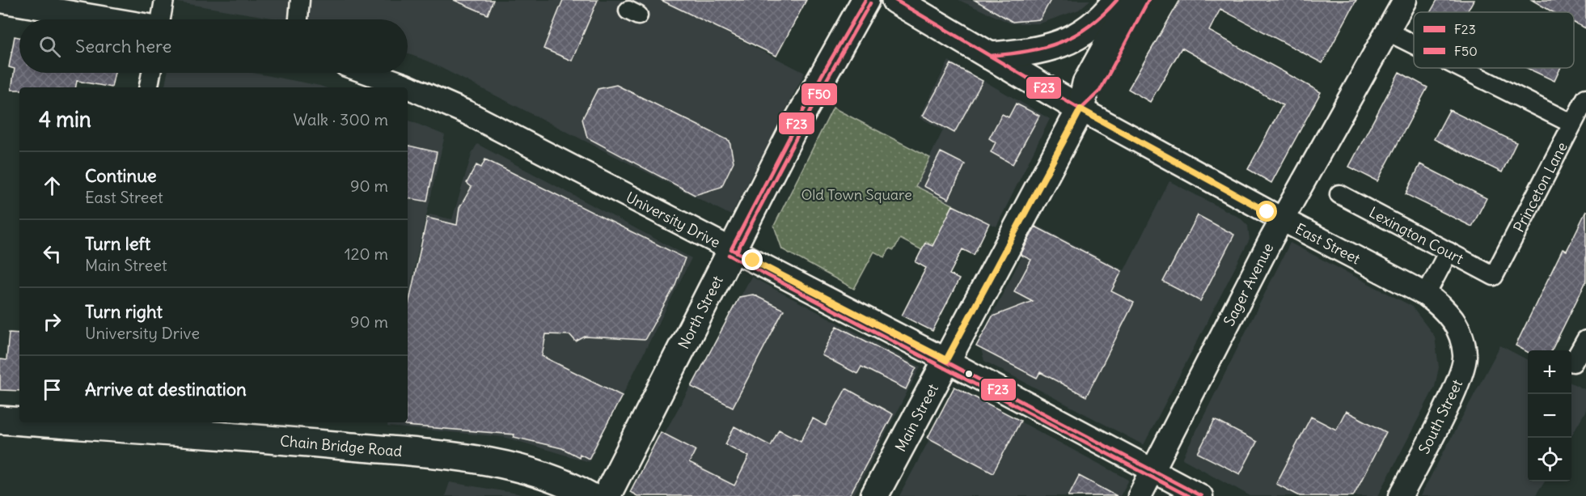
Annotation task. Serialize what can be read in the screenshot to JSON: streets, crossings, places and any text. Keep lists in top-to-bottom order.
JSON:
{
  "streets": {
    "main road": ["North Street", "Main Street", "Chain Bridge Road"],
    "street": [
      "Princeton Lane",
      "University Drive",
      "Lexington Court",
      "East Street",
      "Sager Avenue",
      "South Street"
    ]
  },
  "crossings": [
    ["Princeton Lane", "Lexington Court"],
    ["University Drive", "Sager Avenue"],
    ["University Drive", "North Street"],
    ["University Drive", "Main Street"],
    ["East Street", "Sager Avenue"],
    ["East Street", "South Street"],
    ["East Street", "Main Street"]
  ],
  "parks": ["Old Town Square"],
  "lines": ["transit line F23", "transit line F50"],
  "legend": ["F23", "F50"],
  "page": {
    "search": "Search here",
    "heading": ["4 min", "Walk · 300 m"],
    "list": [
      ["Continue", "East Street", "90 m"],
      ["Turn left", "Main Street", "120 m"],
      ["Turn right", "University Drive", "90 m"],
      "Arrive at destination"
    ],
    "map_buttons": ["+", "−"]
  }
}
